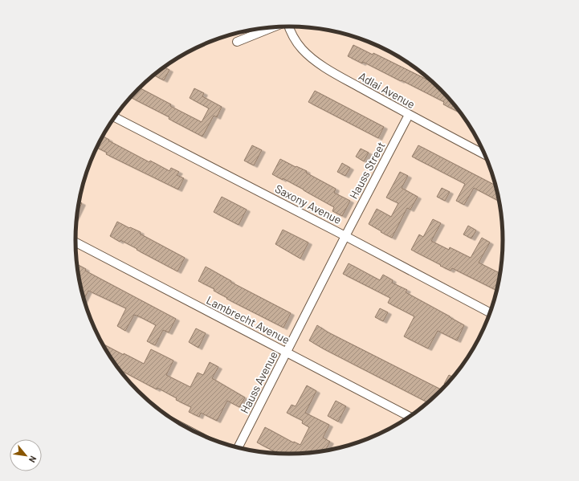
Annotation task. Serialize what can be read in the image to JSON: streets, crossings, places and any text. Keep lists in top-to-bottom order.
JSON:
{
  "streets": {
    "street": [
      "Adlai Avenue",
      "Hauss Street",
      "Saxony Avenue",
      "Lambrecht Avenue",
      "Hauss Avenue"
    ]
  },
  "crossings": [
    ["Adlai Avenue", "Hauss Street"],
    ["Hauss Street", "Saxony Avenue"],
    ["Hauss Street", "Hauss Avenue"],
    ["Saxony Avenue", "Hauss Avenue"],
    ["Lambrecht Avenue", "Hauss Avenue"]
  ],
  "north": "bottom right"
}
